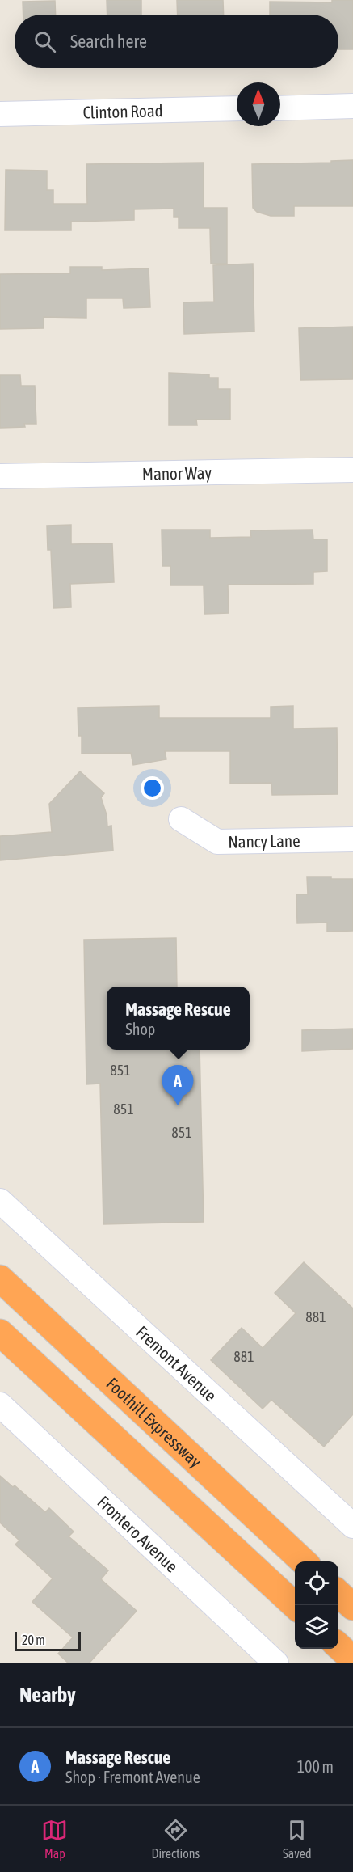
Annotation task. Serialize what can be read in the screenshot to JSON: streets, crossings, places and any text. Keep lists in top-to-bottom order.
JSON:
{
  "streets": {
    "highway": ["Foothill Expressway"],
    "street": [
      "Clinton Road",
      "Manor Way",
      "Nancy Lane",
      "Fremont Avenue",
      "Frontero Avenue"
    ]
  },
  "house_numbers": [
    "851",
    "851",
    "851",
    "881",
    "881"
  ],
  "scale_bar": "20 m",
  "north": "top",
  "page": {
    "search": "Search here",
    "popup": ["Massage Rescue", "Shop"],
    "pins": "A",
    "scale": "20 m",
    "heading": "Nearby",
    "list": [
      {
        "mark": "A",
        "name": "Massage Rescue",
        "note": "Shop · Fremont Avenue",
        "value": "100 m"
      }
    ],
    "nav": ["Map", "Directions", "Saved"]
  }
}
